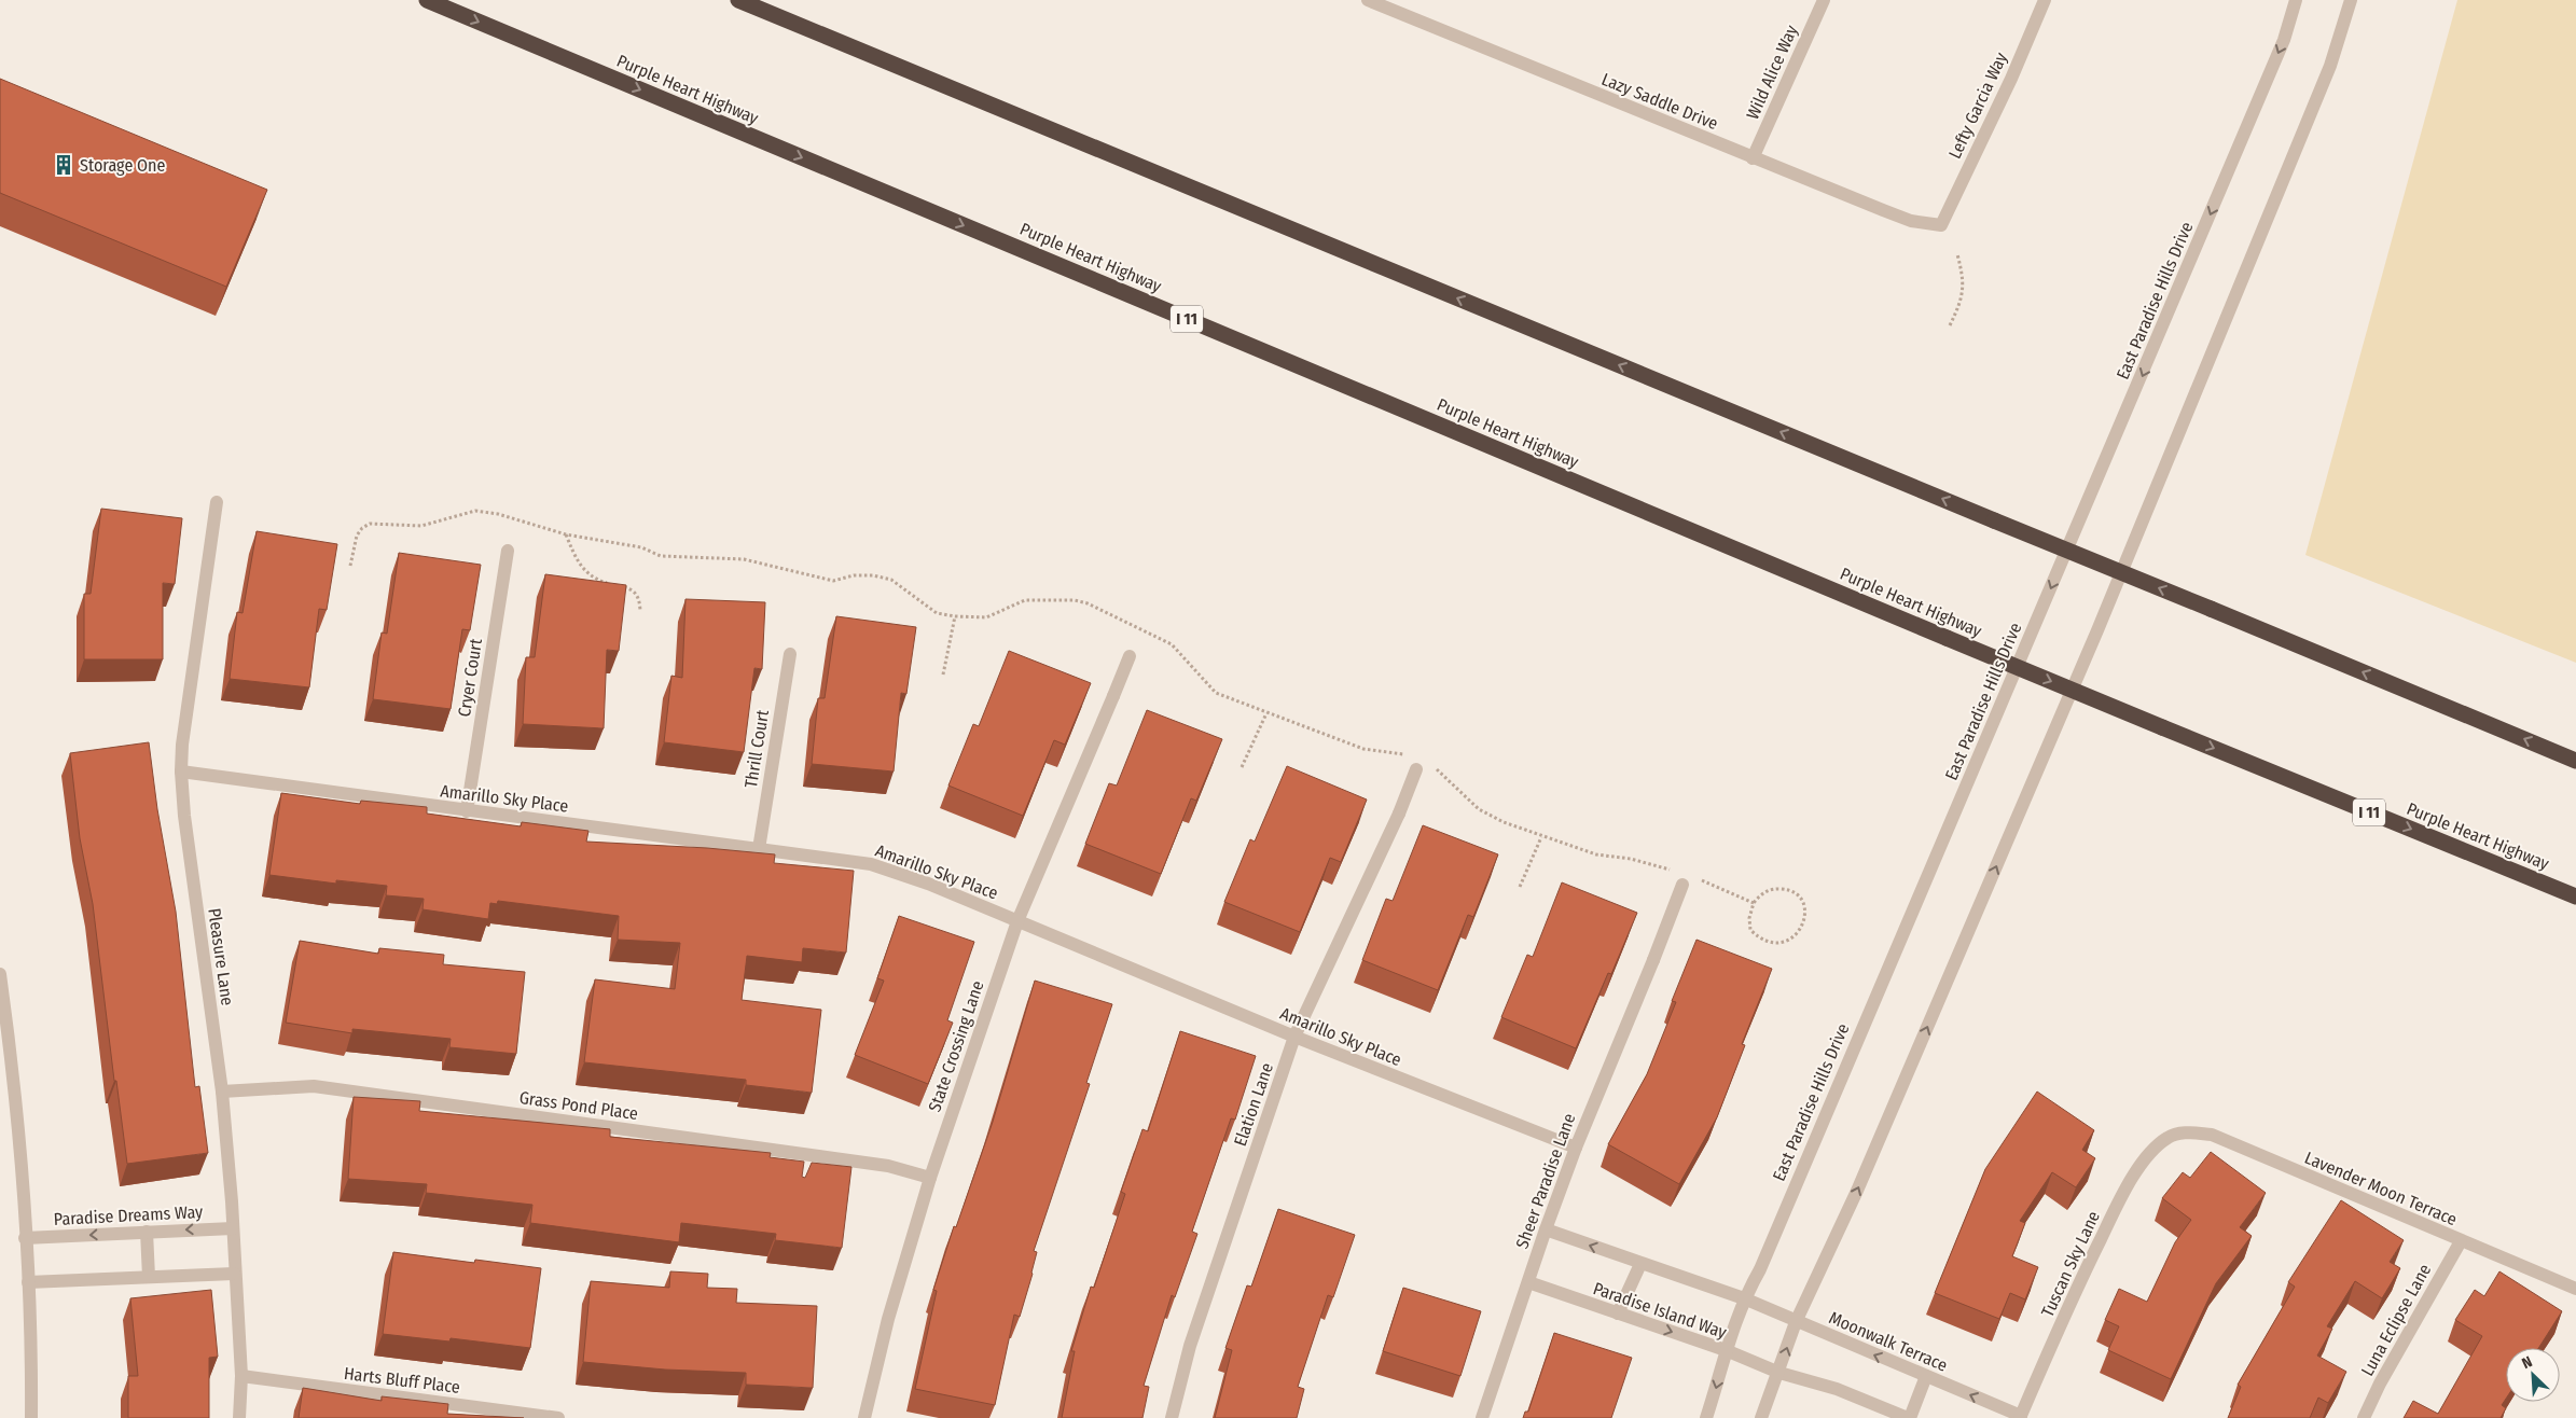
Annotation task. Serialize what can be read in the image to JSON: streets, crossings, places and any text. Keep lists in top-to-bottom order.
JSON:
{
  "streets": {
    "highway": ["Purple Heart Highway", "I 11"],
    "street": [
      "Wild Alice Way",
      "Lazy Saddle Drive",
      "Lefty Garcia Way",
      "East Paradise Hills Drive",
      "Cryer Court",
      "Thrill Court",
      "Amarillo Sky Place",
      "Pleasure Lane",
      "State Crossing Lane",
      "Elation Lane",
      "Grass Pond Place",
      "Sheer Paradise Lane",
      "Lavender Moon Terrace",
      "Paradise Dreams Way",
      "Tuscan Sky Lane",
      "Paradise Island Way",
      "Luna Eclipse Lane",
      "Moonwalk Terrace",
      "Harts Bluff Place"
    ]
  },
  "crossings": [
    ["Wild Alice Way", "Lazy Saddle Drive"],
    ["Lazy Saddle Drive", "Lefty Garcia Way"],
    ["East Paradise Hills Drive", "Paradise Island Way"],
    ["East Paradise Hills Drive", "Moonwalk Terrace"],
    ["Cryer Court", "Amarillo Sky Place"],
    ["Thrill Court", "Amarillo Sky Place"],
    ["Amarillo Sky Place", "Pleasure Lane"],
    ["Amarillo Sky Place", "State Crossing Lane"],
    ["Amarillo Sky Place", "Elation Lane"],
    ["Amarillo Sky Place", "Sheer Paradise Lane"],
    ["Pleasure Lane", "Grass Pond Place"],
    ["Pleasure Lane", "Paradise Dreams Way"],
    ["Pleasure Lane", "Harts Bluff Place"],
    ["State Crossing Lane", "Grass Pond Place"],
    ["Sheer Paradise Lane", "Paradise Island Way"],
    ["Lavender Moon Terrace", "Tuscan Sky Lane"],
    ["Lavender Moon Terrace", "Luna Eclipse Lane"],
    ["Tuscan Sky Lane", "Moonwalk Terrace"]
  ],
  "places": {
    "building": ["Storage One"]
  },
  "north": "top left"
}
